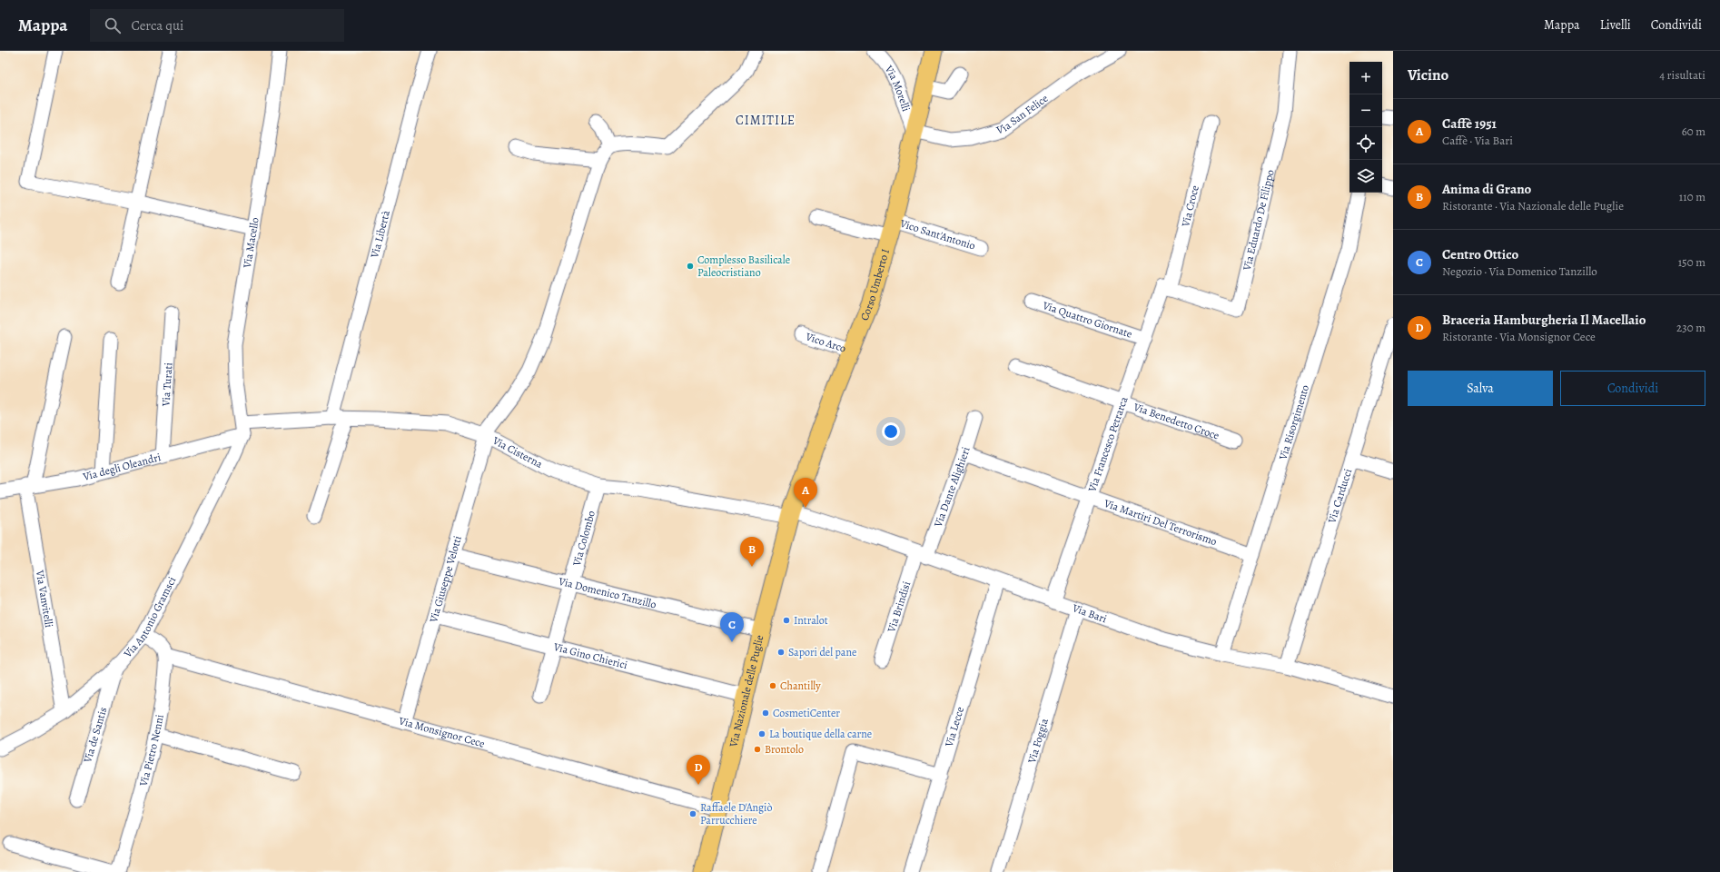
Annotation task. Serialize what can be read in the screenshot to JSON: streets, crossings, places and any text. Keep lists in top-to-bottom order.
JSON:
{
  "streets": {
    "main road": ["Corso Umberto I", "Via Nazionale delle Puglie"],
    "street": [
      "Via Morelli",
      "Via San Felice",
      "Via Croce",
      "Via Eduardo De Filippo",
      "Via Libertà",
      "Vico Sant'Antonio",
      "Via Macello",
      "Via Quattro Giornate",
      "Vico Arco",
      "Via Turati",
      "Via Benedetto Croce",
      "Via Risorgimento",
      "Via Francesco Petrarca",
      "Via Cisterna",
      "Via degli Oleandri",
      "Via Dante Alighieri",
      "Via Carducci",
      "Via Martiri Del Terrorismo",
      "Via Colombo",
      "Via Giuseppe Velotti",
      "Via Domenico Tanzillo",
      "Via Vanvitelli",
      "Via Brindisi",
      "Via Bari",
      "Via Antonio Gramsci",
      "Via Gino Chierici",
      "Via Lecce",
      "Via Monsignor Cece",
      "Via de Santis",
      "Via Foggia",
      "Via Pietro Nenni"
    ]
  },
  "crossings": [
    ["Via Morelli", "Via San Felice"],
    ["Via Morelli", "Corso Umberto I"],
    ["Via San Felice", "Corso Umberto I"],
    ["Via Croce", "Via Eduardo De Filippo"],
    ["Via Croce", "Via Francesco Petrarca"],
    ["Via Eduardo De Filippo", "Via Francesco Petrarca"],
    ["Via Libertà", "Via Cisterna"],
    ["Vico Sant'Antonio", "Corso Umberto I"],
    ["Via Macello", "Via Cisterna"],
    ["Via Macello", "Via degli Oleandri"],
    ["Via Macello", "Via Antonio Gramsci"],
    ["Corso Umberto I", "Vico Arco"],
    ["Corso Umberto I", "Via Cisterna"],
    ["Corso Umberto I", "Via Bari"],
    ["Corso Umberto I", "Via Nazionale delle Puglie"],
    ["Via Quattro Giornate", "Via Francesco Petrarca"],
    ["Via Turati", "Via degli Oleandri"],
    ["Via Benedetto Croce", "Via Francesco Petrarca"],
    ["Via Risorgimento", "Via Martiri Del Terrorismo"],
    ["Via Risorgimento", "Via Bari"],
    ["Via Francesco Petrarca", "Via Martiri Del Terrorismo"],
    ["Via Francesco Petrarca", "Via Bari"],
    ["Via Cisterna", "Via degli Oleandri"],
    ["Via Cisterna", "Via Colombo"],
    ["Via Cisterna", "Via Giuseppe Velotti"],
    ["Via Cisterna", "Via Bari"],
    ["Via Cisterna", "Via Antonio Gramsci"],
    ["Via Cisterna", "Via Nazionale delle Puglie"],
    ["Via degli Oleandri", "Via Vanvitelli"],
    ["Via degli Oleandri", "Via Antonio Gramsci"],
    ["Via Dante Alighieri", "Via Martiri Del Terrorismo"],
    ["Via Dante Alighieri", "Via Brindisi"],
    ["Via Dante Alighieri", "Via Bari"],
    ["Via Carducci", "Via Bari"],
    ["Via Colombo", "Via Domenico Tanzillo"],
    ["Via Colombo", "Via Gino Chierici"],
    ["Via Giuseppe Velotti", "Via Domenico Tanzillo"],
    ["Via Giuseppe Velotti", "Via Gino Chierici"],
    ["Via Giuseppe Velotti", "Via Monsignor Cece"],
    ["Via Domenico Tanzillo", "Via Nazionale delle Puglie"],
    ["Via Vanvitelli", "Via Antonio Gramsci"],
    ["Via Brindisi", "Via Bari"],
    ["Via Bari", "Via Nazionale delle Puglie"],
    ["Via Bari", "Via Lecce"],
    ["Via Bari", "Via Foggia"],
    ["Via Antonio Gramsci", "Via de Santis"],
    ["Via Gino Chierici", "Via Nazionale delle Puglie"],
    ["Via Nazionale delle Puglie", "Via Monsignor Cece"],
    ["Via Monsignor Cece", "Via Pietro Nenni"]
  ],
  "districts": ["CIMITILE"],
  "places": [
    "Complesso Basilicale Paleocristiano",
    "Intralot",
    "Sapori del pane",
    "Chantilly",
    "CosmetiCenter",
    "La boutique della carne",
    "Brontolo",
    "Raffaele D'Angiò Parrucchiere"
  ],
  "page": {
    "header": "Mappa",
    "search": "Cerca qui",
    "nav": ["Mappa", "Livelli", "Condividi"],
    "heading": ["Vicino", "4 risultati"],
    "map_buttons": ["+", "−"],
    "list": [
      {
        "mark": "A",
        "name": "Caffè 1951",
        "note": "Caffè · Via Bari",
        "value": "60 m"
      },
      {
        "mark": "B",
        "name": "Anima di Grano",
        "note": "Ristorante · Via Nazionale delle Puglie",
        "value": "110 m"
      },
      {
        "mark": "C",
        "name": "Centro Ottico",
        "note": "Negozio · Via Domenico Tanzillo",
        "value": "150 m"
      },
      {
        "mark": "D",
        "name": "Braceria Hamburgheria Il Macellaio",
        "note": "Ristorante · Via Monsignor Cece",
        "value": "230 m"
      }
    ],
    "buttons": ["Salva", "Condividi"],
    "pins": [
      "A",
      "B",
      "C",
      "D"
    ]
  }
}
